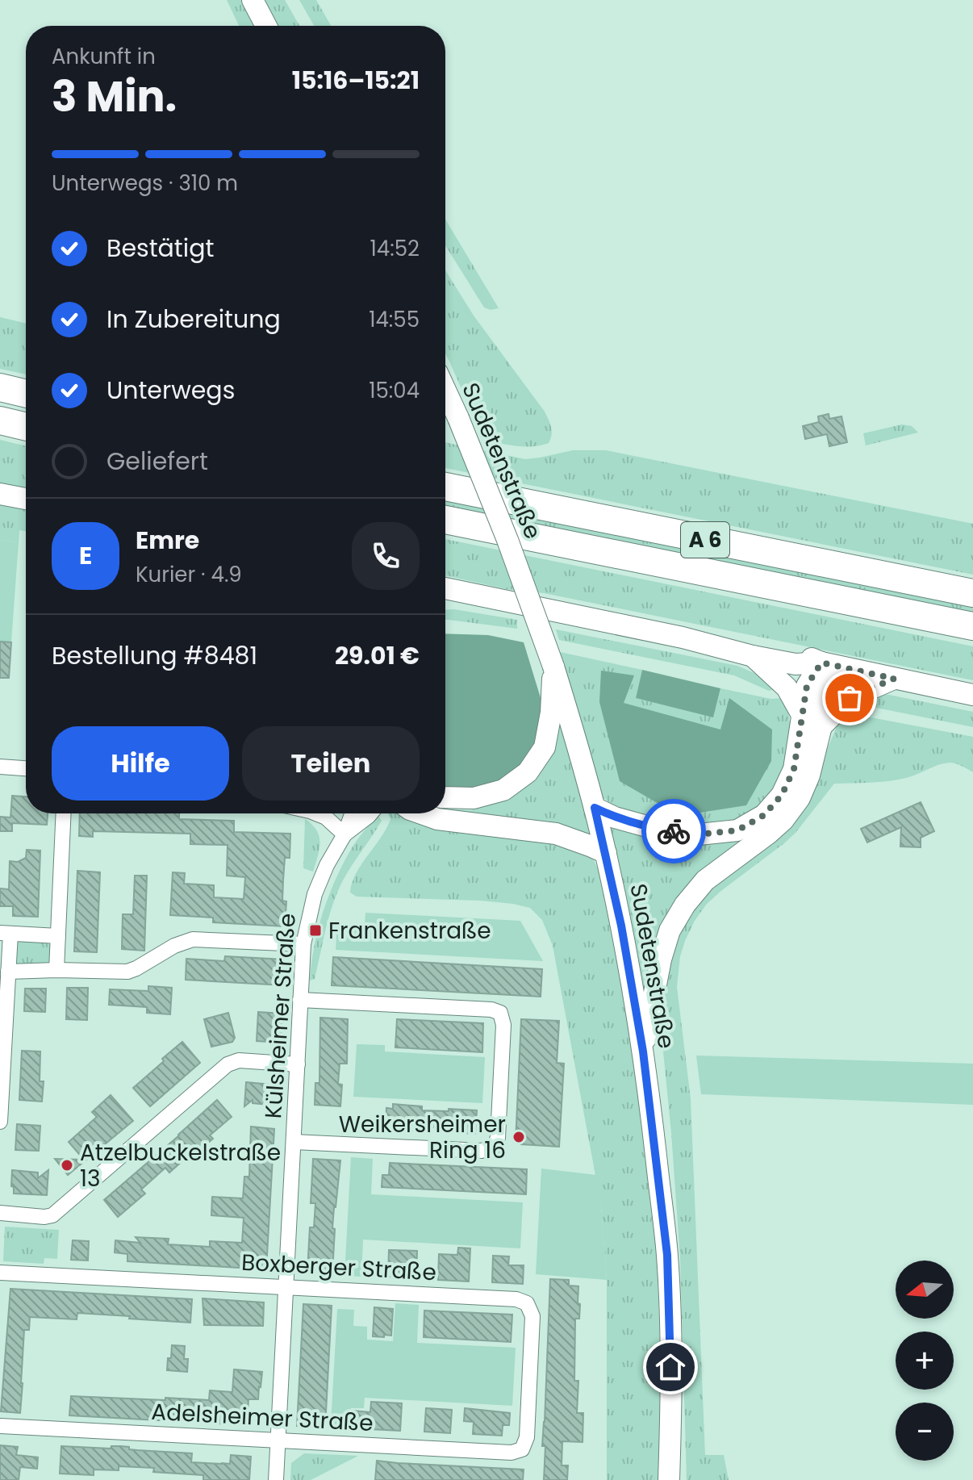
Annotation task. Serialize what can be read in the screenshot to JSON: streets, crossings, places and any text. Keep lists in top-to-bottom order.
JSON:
{
  "streets": {
    "highway": ["A 6"],
    "main road": ["Sudetenstraße"],
    "street": ["Külsheimer Straße", "Boxberger Straße", "Adelsheimer Straße"]
  },
  "crossings": [
    ["Külsheimer Straße", "Boxberger Straße"],
    ["Külsheimer Straße", "Adelsheimer Straße"],
    ["Boxberger Straße", "Adelsheimer Straße"]
  ],
  "places": {
    "transit": ["Frankenstraße"],
    "other": ["Weikersheimer Ring 16", "Atzelbuckelstraße 13"]
  },
  "north": "left",
  "page": {
    "heading": ["3 Min.", "Ankunft in", "15:16–15:21"],
    "panel": [
      "Emre",
      "Kurier · 4.9",
      "Bestellung #8481",
      "29.01 €"
    ],
    "bar": "Unterwegs · 310 m",
    "list": [
      ["Bestätigt", "14:52"],
      ["In Zubereitung", "14:55"],
      ["Unterwegs", "15:04"],
      "Geliefert"
    ],
    "round": "E",
    "buttons": ["Hilfe", "Teilen"],
    "map_buttons": ["+", "−"]
  }
}
